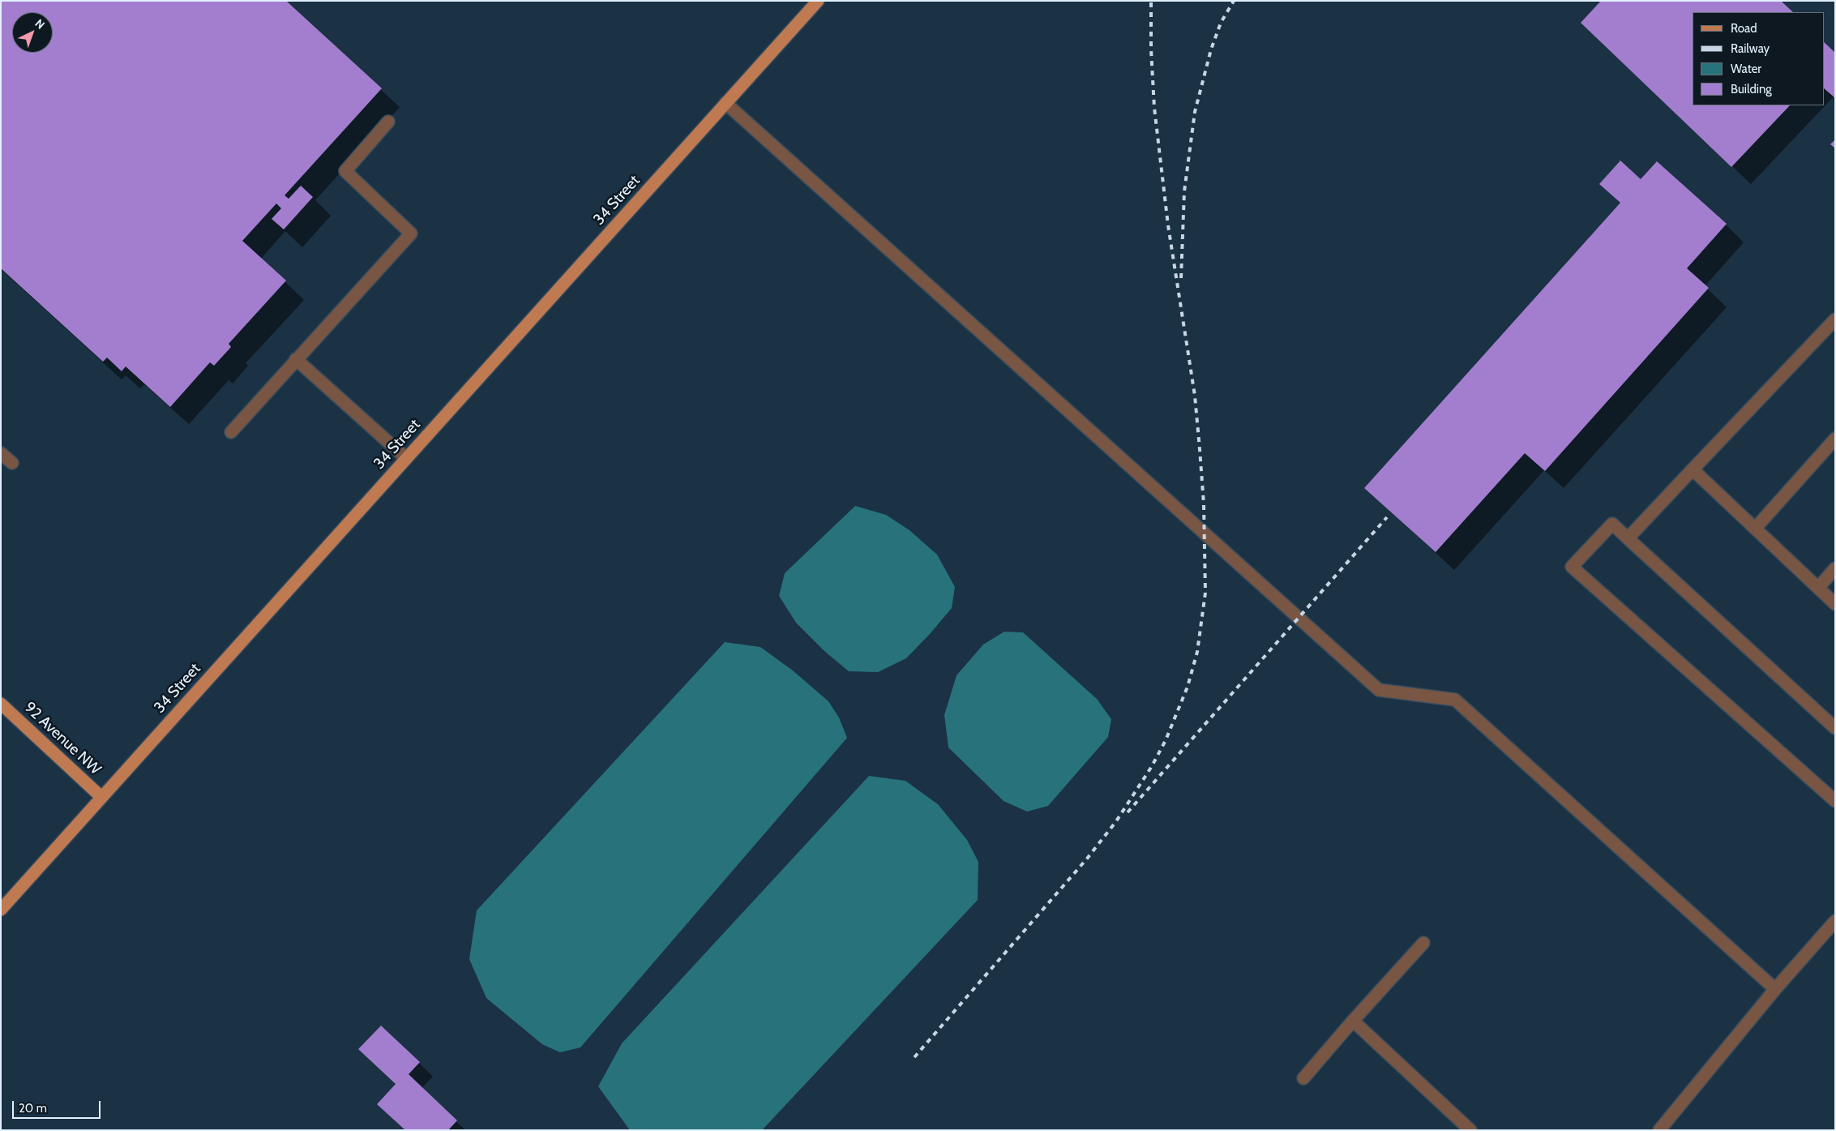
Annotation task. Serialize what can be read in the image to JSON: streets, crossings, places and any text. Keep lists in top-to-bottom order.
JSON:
{
  "streets": {
    "main road": ["34 Street", "92 Avenue NW"]
  },
  "crossings": [
    ["34 Street", "92 Avenue NW"]
  ],
  "legend": [
    "Road",
    "Railway",
    "Water",
    "Building"
  ],
  "scale_bar": "20 m",
  "north": "top right"
}
